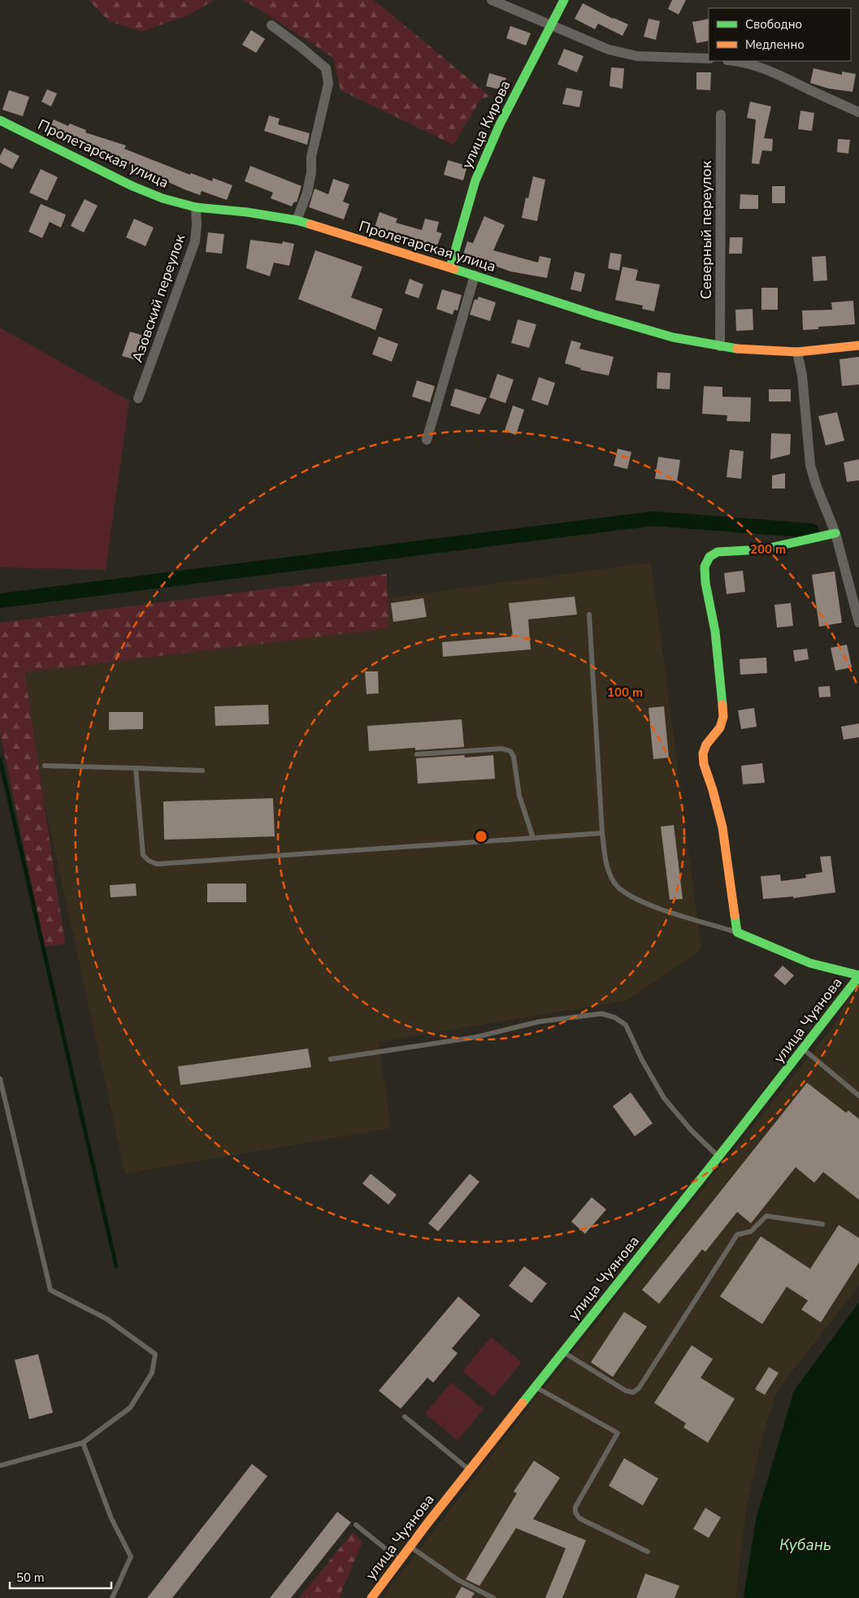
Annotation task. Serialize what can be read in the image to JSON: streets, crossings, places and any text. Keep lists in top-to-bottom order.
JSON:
{
  "streets": {
    "street": [
      "улица Кирова",
      "Пролетарская улица",
      "Северный переулок",
      "Азовский переулок",
      "улица Чуянова"
    ]
  },
  "crossings": [
    ["улица Кирова", "Пролетарская улица"],
    ["Пролетарская улица", "Северный переулок"],
    ["Пролетарская улица", "Азовский переулок"]
  ],
  "water": ["Кубань"],
  "legend": ["Свободно", "Медленно"],
  "scale_bar": "50 m",
  "rings": ["200 m", "100 m"]
}
